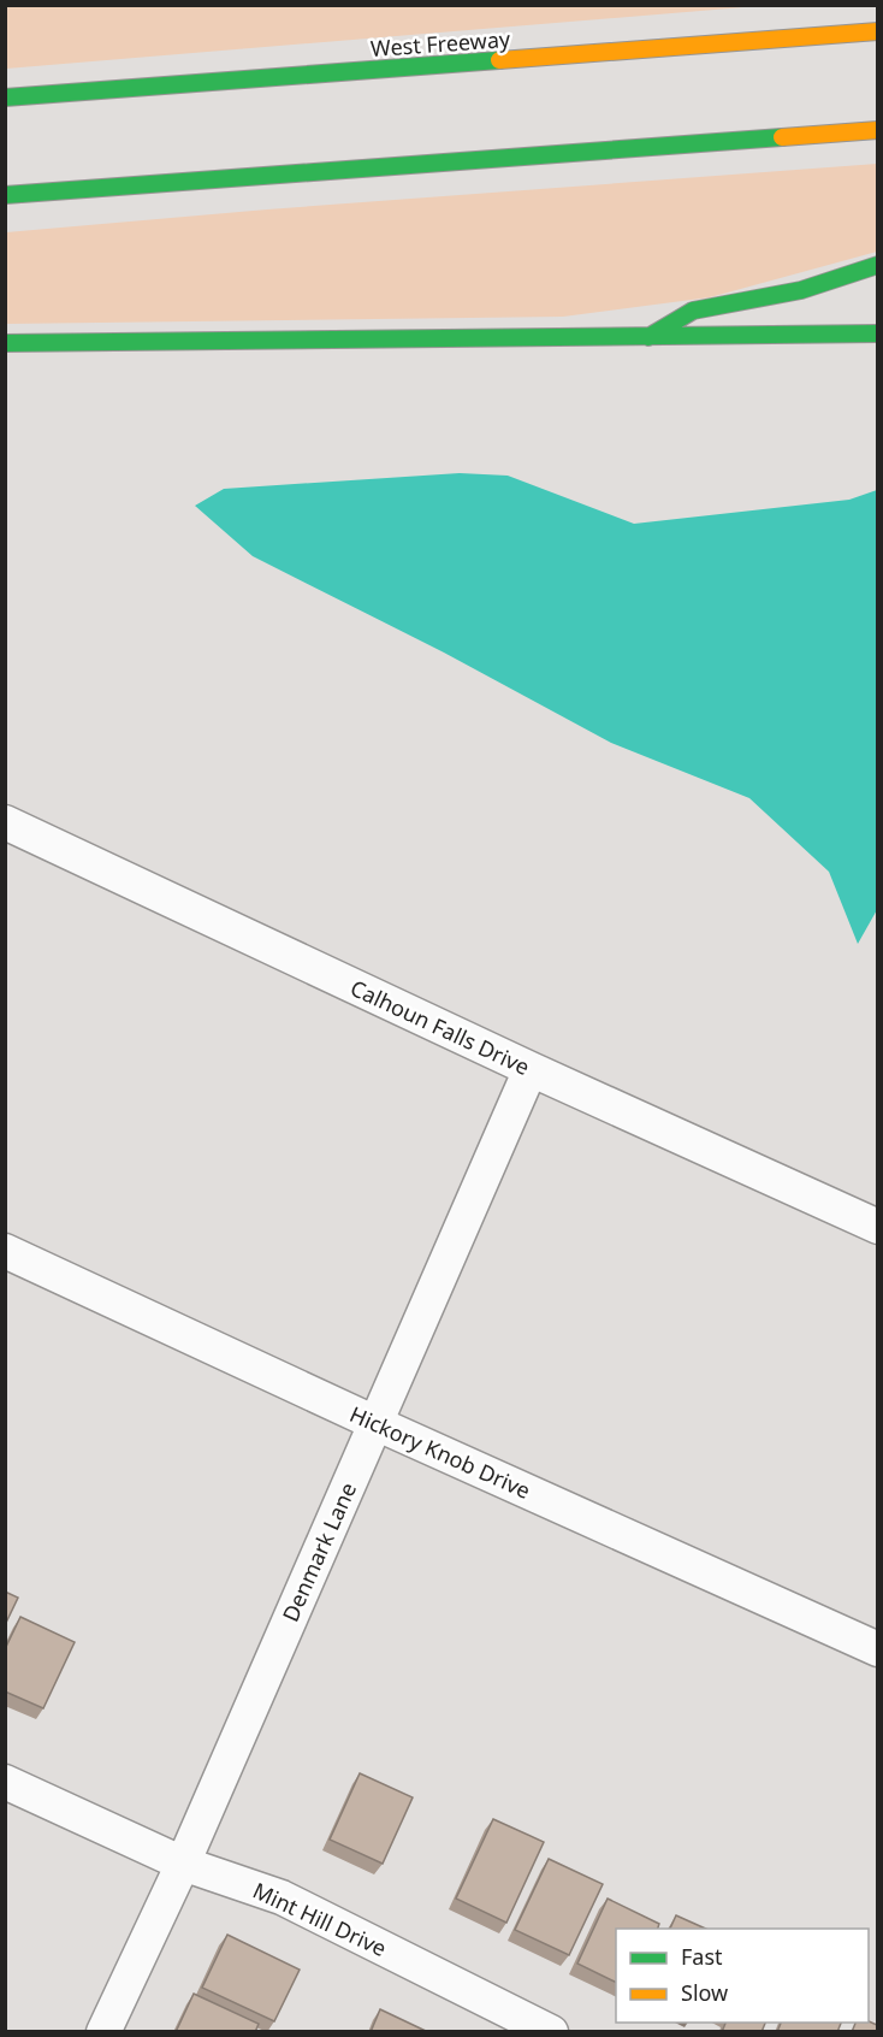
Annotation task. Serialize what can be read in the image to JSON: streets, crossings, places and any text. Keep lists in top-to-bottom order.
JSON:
{
  "streets": {
    "main road": ["West Freeway"],
    "street": [
      "Calhoun Falls Drive",
      "Hickory Knob Drive",
      "Denmark Lane",
      "Mint Hill Drive"
    ]
  },
  "crossings": [
    ["Calhoun Falls Drive", "Denmark Lane"],
    ["Hickory Knob Drive", "Denmark Lane"],
    ["Denmark Lane", "Mint Hill Drive"]
  ],
  "legend": ["Fast", "Slow"]
}
